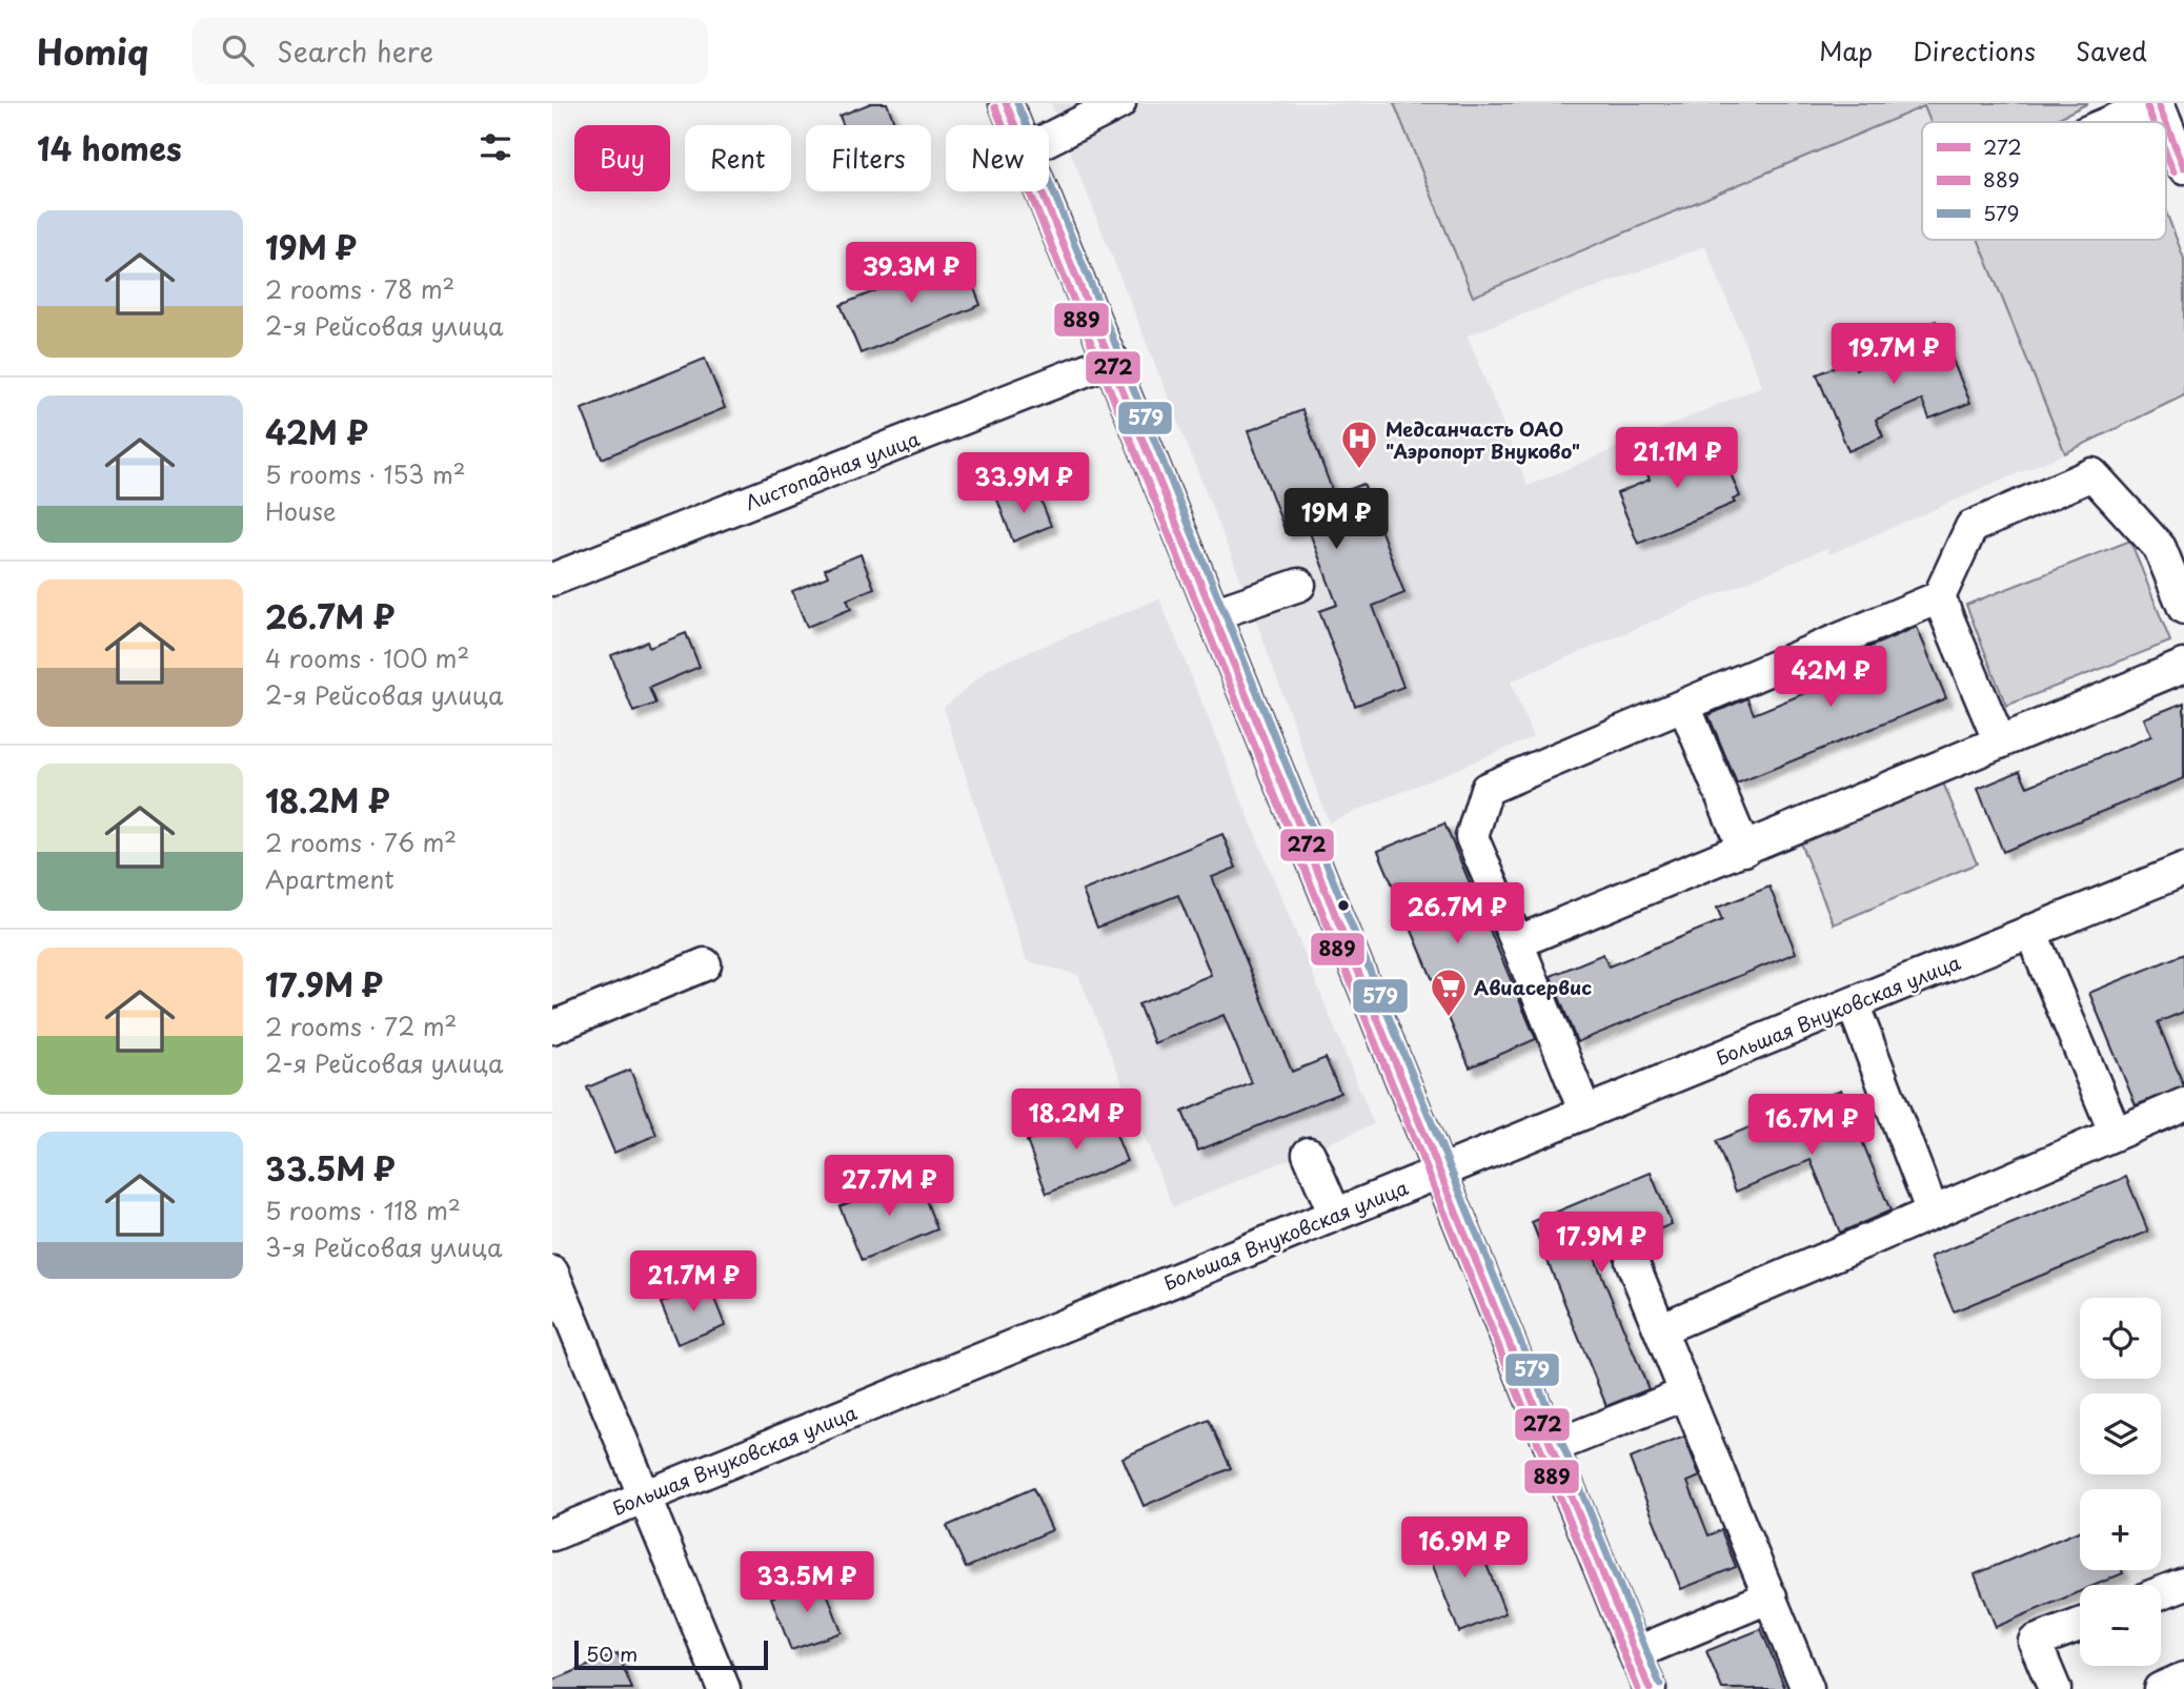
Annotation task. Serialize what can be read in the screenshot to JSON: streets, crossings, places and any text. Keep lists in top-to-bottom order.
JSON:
{
  "streets": {
    "street": ["Листопадная улица", "Большая Внуковская улица"]
  },
  "places": {
    "hospital": ["Медсанчасть ОАО \"Аэропорт Внуково\""],
    "supermarket": ["Авиасервис"]
  },
  "lines": ["transit line 272", "transit line 579", "transit line 889"],
  "legend": ["272", "889", "579"],
  "scale_bar": "50 m",
  "page": {
    "header": "Homiq",
    "search": "Search here",
    "nav": ["Map", "Directions", "Saved"],
    "heading": "14 homes",
    "chip": [
      "Buy",
      "Rent",
      "Filters",
      "New"
    ],
    "list": [
      {
        "name": "19M ₽",
        "note": "2 rooms · 78 m² · 2-я Рейсовая улица"
      },
      {
        "name": "42M ₽",
        "note": "5 rooms · 153 m² · House"
      },
      {
        "name": "26.7M ₽",
        "note": "4 rooms · 100 m² · 2-я Рейсовая улица"
      },
      {
        "name": "18.2M ₽",
        "note": "2 rooms · 76 m² · Apartment"
      },
      {
        "name": "17.9M ₽",
        "note": "2 rooms · 72 m² · 2-я Рейсовая улица"
      },
      {
        "name": "33.5M ₽",
        "note": "5 rooms · 118 m² · 3-я Рейсовая улица"
      }
    ],
    "price": [
      "39.3M ₽",
      "19.7M ₽",
      "21.1M ₽",
      "33.9M ₽",
      "19M ₽",
      "42M ₽",
      "26.7M ₽",
      "18.2M ₽",
      "16.7M ₽",
      "27.7M ₽",
      "17.9M ₽",
      "21.7M ₽",
      "16.9M ₽",
      "33.5M ₽"
    ],
    "map_buttons": ["+", "−"],
    "scale": "50 m"
  }
}
